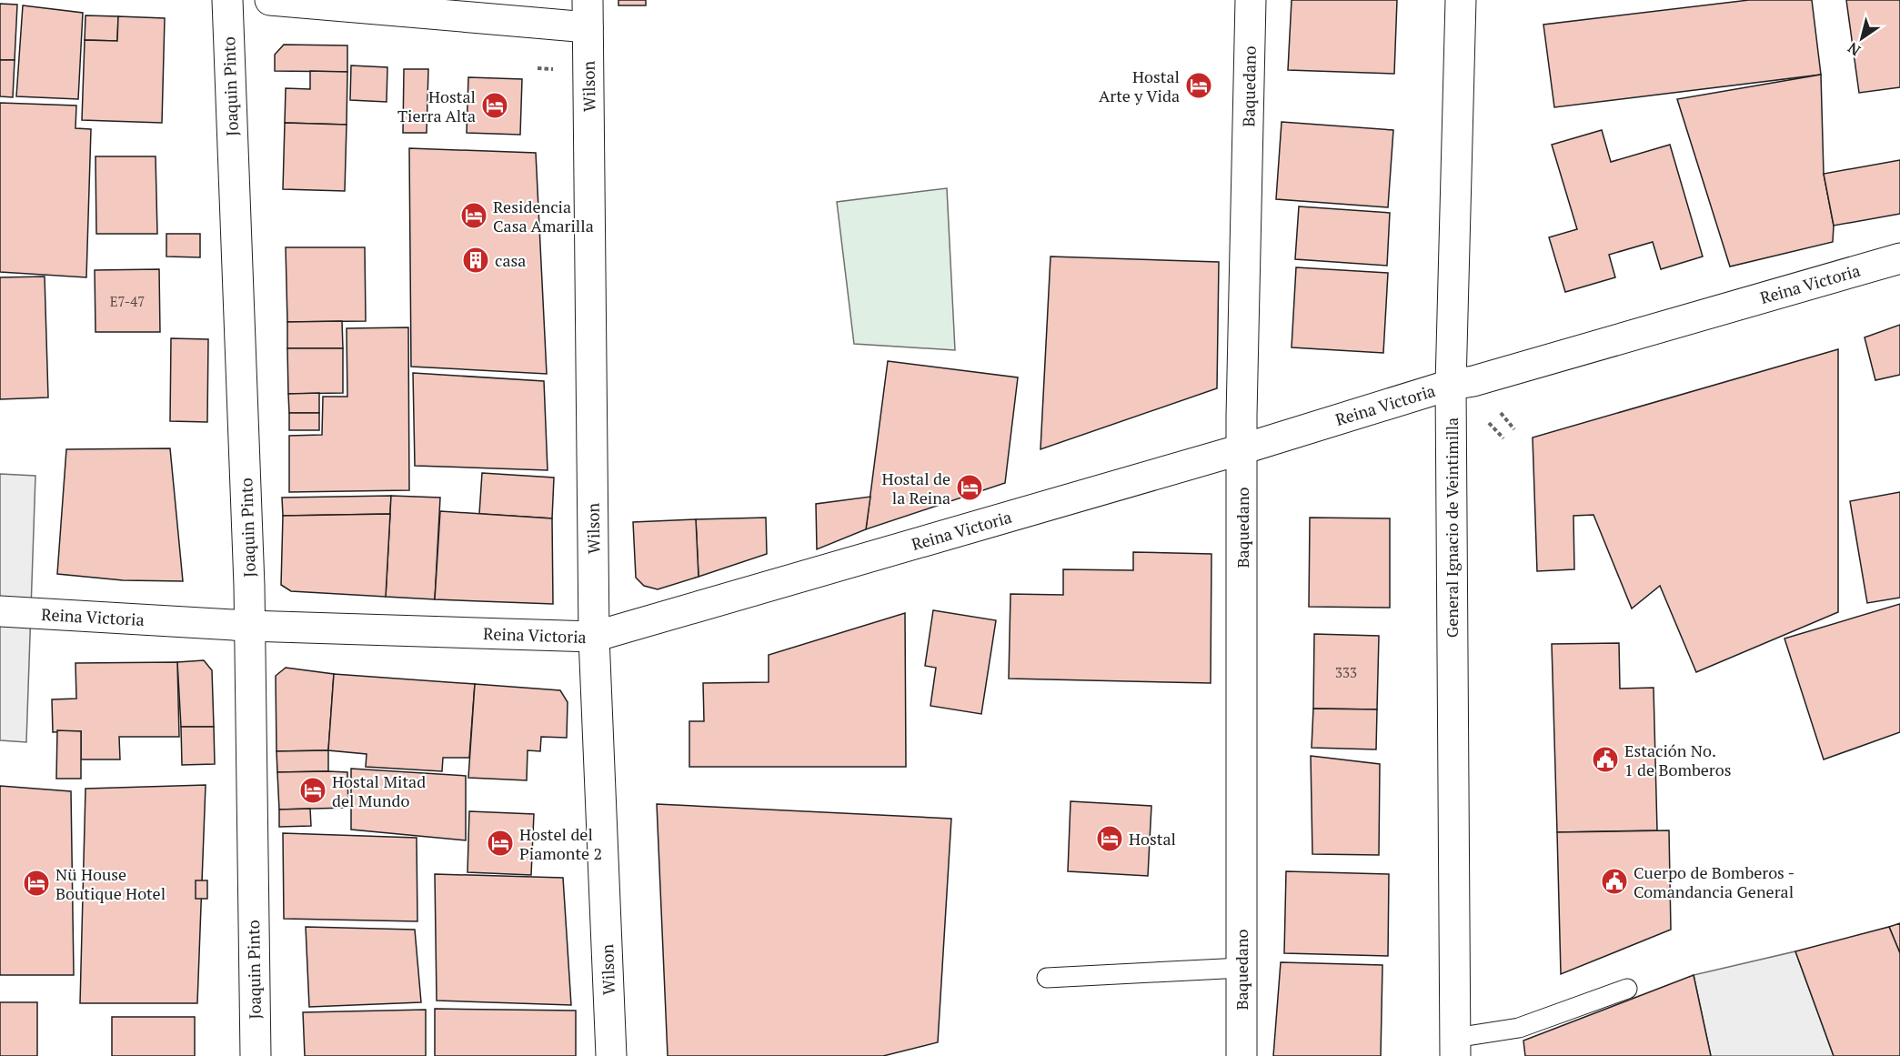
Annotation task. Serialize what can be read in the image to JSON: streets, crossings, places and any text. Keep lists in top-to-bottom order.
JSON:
{
  "streets": {
    "street": [
      "Joaquin Pinto",
      "Wilson",
      "Baquedano",
      "Reina Victoria",
      "General Ignacio de Veintimilla"
    ]
  },
  "crossings": [
    ["Joaquin Pinto", "Reina Victoria"],
    ["Wilson", "Reina Victoria"],
    ["Baquedano", "Reina Victoria"],
    ["Reina Victoria", "General Ignacio de Veintimilla"]
  ],
  "places": {
    "hotel": [
      "Hostal Arte y Vida",
      "Hostal Tierra Alta",
      "Residencia Casa Amarilla",
      "Hostal de la Reina",
      "Hostal Mitad del Mundo",
      "Hostal",
      "Hostel del Piamonte 2",
      "Nü House Boutique Hotel"
    ],
    "building": ["casa"],
    "public building": ["Estación No. 1 de Bomberos", "Cuerpo de Bomberos - Comandancia General"]
  },
  "house_numbers": ["E7-47", "333"],
  "north": "bottom left"
}
